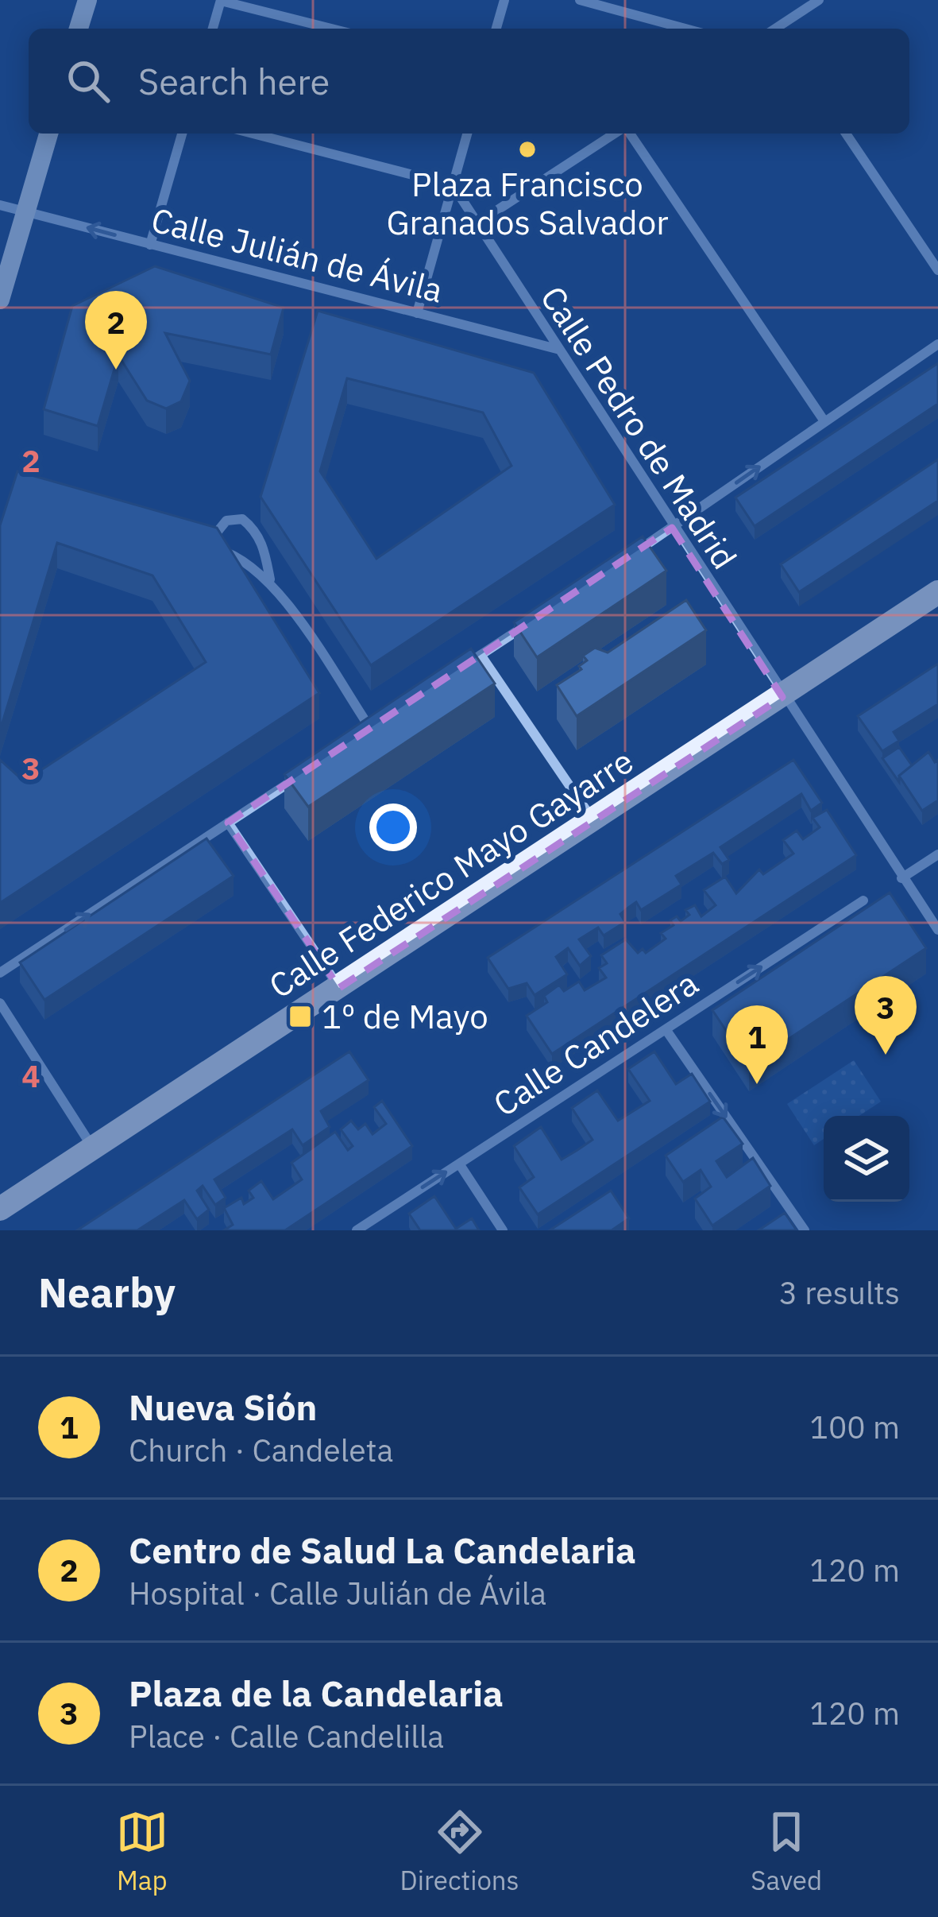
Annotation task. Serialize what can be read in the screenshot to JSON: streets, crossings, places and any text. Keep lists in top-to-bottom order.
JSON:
{
  "streets": {
    "main road": ["Calle Federico Mayo Gayarre"],
    "street": ["Calle Julián de Ávila", "Calle Pedro de Madrid", "Calle Candelera"]
  },
  "crossings": [
    ["Calle Julián de Ávila", "Calle Pedro de Madrid"],
    ["Calle Pedro de Madrid", "Calle Federico Mayo Gayarre"]
  ],
  "one_way": ["Calle Candelera"],
  "places": {
    "other": ["Plaza Francisco Granados Salvador"],
    "transit": ["1º de Mayo"]
  },
  "page": {
    "search": "Search here",
    "pins": ["2", "3", "1"],
    "heading": ["Nearby", "3 results"],
    "list": [
      {
        "mark": "1",
        "name": "Nueva Sión",
        "note": "Church · Candeleta",
        "value": "100 m"
      },
      {
        "mark": "2",
        "name": "Centro de Salud La Candelaria",
        "note": "Hospital · Calle Julián de Ávila",
        "value": "120 m"
      },
      {
        "mark": "3",
        "name": "Plaza de la Candelaria",
        "note": "Place · Calle Candelilla",
        "value": "120 m"
      }
    ],
    "nav": ["Map", "Directions", "Saved"]
  },
  "grid": {
    "rows": ["2", "3", "4"]
  }
}
